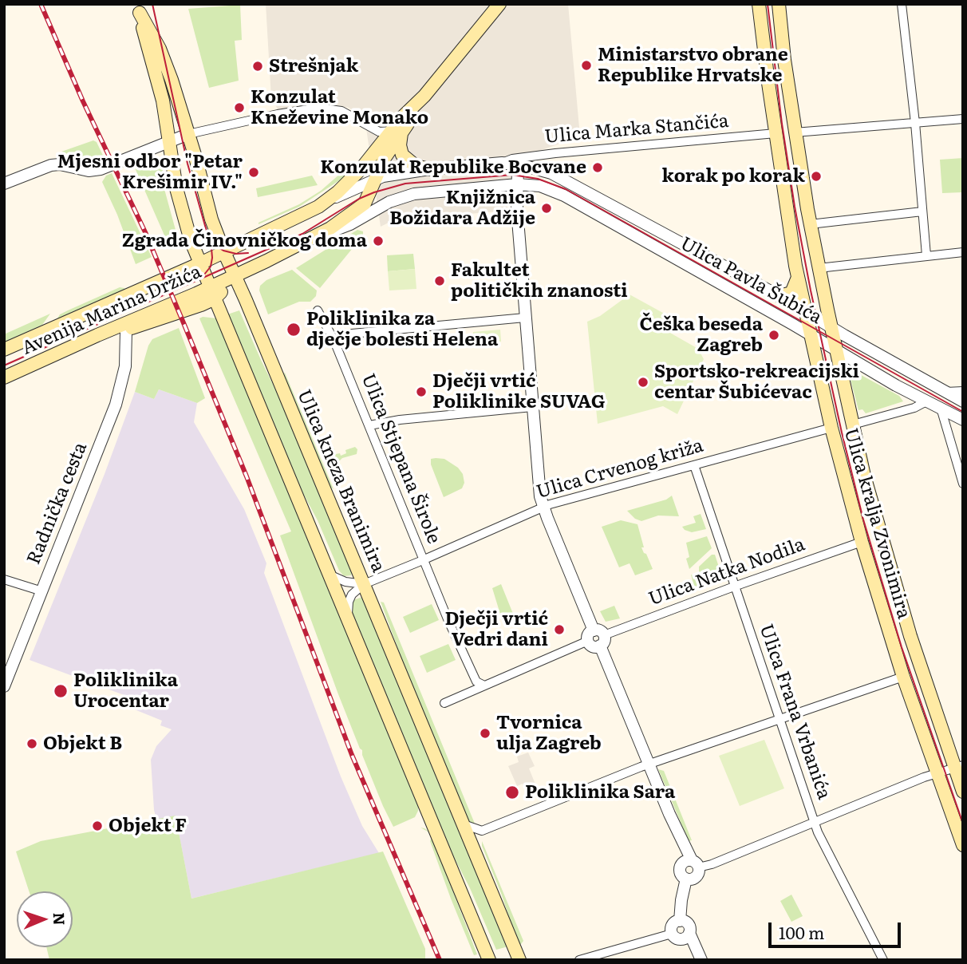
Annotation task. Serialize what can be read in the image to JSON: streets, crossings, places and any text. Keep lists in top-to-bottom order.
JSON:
{
  "streets": {
    "main road": ["Avenija Marina Držića", "Ulica kneza Branimira", "Ulica kralja Zvonimira"],
    "street": [
      "Ulica Marka Stančića",
      "Ulica Pavla Šubića",
      "Ulica Stjepana Širole",
      "Ulica Crvenog križa",
      "Radnička cesta",
      "Ulica Natka Nodila",
      "Ulica Frana Vrbanića"
    ]
  },
  "crossings": [
    ["Ulica Marka Stančića", "Ulica Pavla Šubića"],
    ["Ulica Marka Stančića", "Ulica kralja Zvonimira"],
    ["Ulica Pavla Šubića", "Avenija Marina Držića"],
    ["Ulica Pavla Šubića", "Ulica kralja Zvonimira"],
    ["Avenija Marina Držića", "Ulica kneza Branimira"],
    ["Ulica Stjepana Širole", "Ulica Crvenog križa"],
    ["Ulica Crvenog križa", "Ulica kneza Branimira"],
    ["Ulica Crvenog križa", "Ulica kralja Zvonimira"],
    ["Ulica Crvenog križa", "Ulica Frana Vrbanića"],
    ["Ulica kralja Zvonimira", "Ulica Natka Nodila"],
    ["Ulica Natka Nodila", "Ulica Frana Vrbanića"]
  ],
  "places": [
    "Ministarstvo obrane Republike Hrvatske",
    "Strešnjak",
    "Konzulat Kneževine Monako",
    "Konzulat Republike Bocvane",
    "Mjesni odbor \"Petar Krešimir IV.\"",
    "korak po korak",
    "Knjižnica Božidara Adžije",
    "Zgrada Činovničkog doma",
    "Fakultet političkih znanosti",
    "Poliklinika za dječje bolesti Helena",
    "Češka beseda Zagreb",
    "Sportsko-rekreacijski centar Šubićevac",
    "Dječji vrtić Poliklinike SUVAG",
    "Dječji vrtić Vedri dani",
    "Poliklinika Urocentar",
    "Tvornica ulja Zagreb",
    "Objekt B",
    "Poliklinika Sara",
    "Objekt F"
  ],
  "scale_bar": "100 m",
  "north": "right"
}
